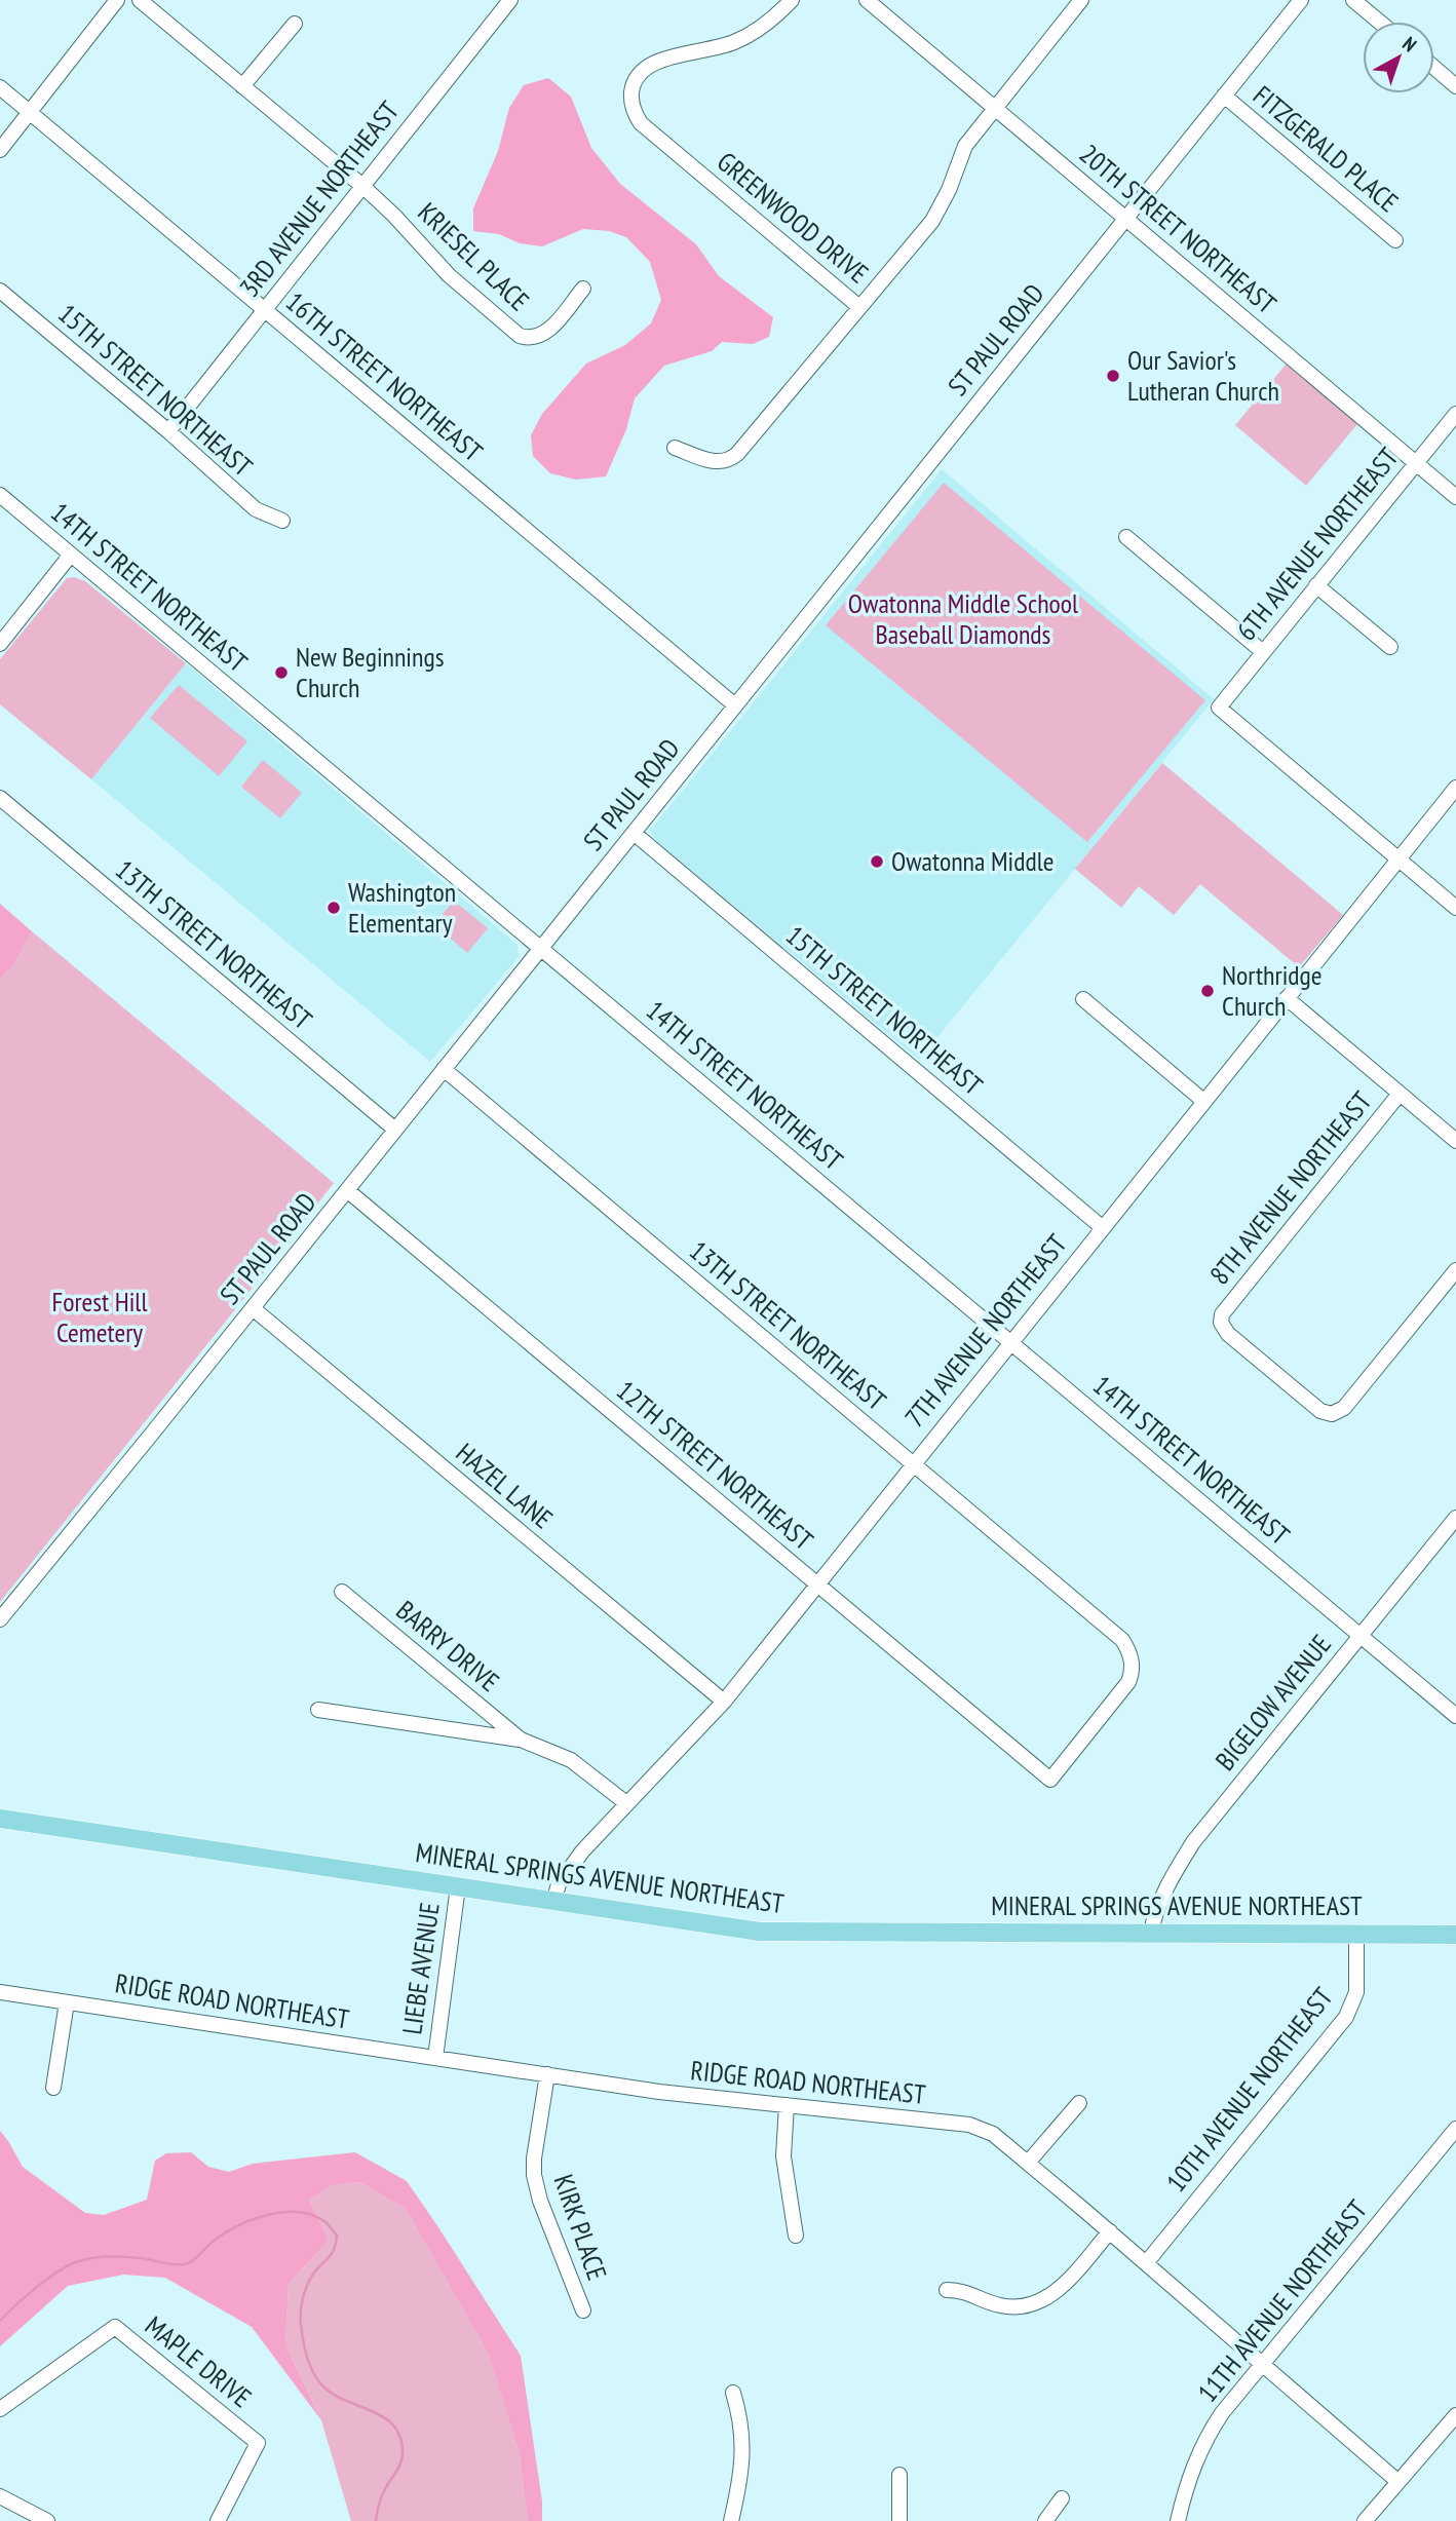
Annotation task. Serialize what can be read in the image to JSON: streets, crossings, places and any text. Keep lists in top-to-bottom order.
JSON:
{
  "streets": {
    "main road": ["MINERAL SPRINGS AVENUE NORTHEAST"],
    "street": [
      "FITZGERALD PLACE",
      "3RD AVENUE NORTHEAST",
      "GREENWOOD DRIVE",
      "20TH STREET NORTHEAST",
      "KRIESEL PLACE",
      "ST PAUL ROAD",
      "16TH STREET NORTHEAST",
      "15TH STREET NORTHEAST",
      "6TH AVENUE NORTHEAST",
      "14TH STREET NORTHEAST",
      "13TH STREET NORTHEAST",
      "8TH AVENUE NORTHEAST",
      "7TH AVENUE NORTHEAST",
      "12TH STREET NORTHEAST",
      "HAZEL LANE",
      "BARRY DRIVE",
      "BIGELOW AVENUE",
      "LIEBE AVENUE",
      "RIDGE ROAD NORTHEAST",
      "10TH AVENUE NORTHEAST",
      "KIRK PLACE",
      "11TH AVENUE NORTHEAST",
      "MAPLE DRIVE"
    ]
  },
  "crossings": [
    ["FITZGERALD PLACE", "ST PAUL ROAD"],
    ["3RD AVENUE NORTHEAST", "KRIESEL PLACE"],
    ["3RD AVENUE NORTHEAST", "16TH STREET NORTHEAST"],
    ["3RD AVENUE NORTHEAST", "15TH STREET NORTHEAST"],
    ["GREENWOOD DRIVE", "20TH STREET NORTHEAST"],
    ["20TH STREET NORTHEAST", "ST PAUL ROAD"],
    ["20TH STREET NORTHEAST", "6TH AVENUE NORTHEAST"],
    ["ST PAUL ROAD", "16TH STREET NORTHEAST"],
    ["ST PAUL ROAD", "15TH STREET NORTHEAST"],
    ["ST PAUL ROAD", "14TH STREET NORTHEAST"],
    ["ST PAUL ROAD", "13TH STREET NORTHEAST"],
    ["ST PAUL ROAD", "12TH STREET NORTHEAST"],
    ["ST PAUL ROAD", "HAZEL LANE"],
    ["15TH STREET NORTHEAST", "7TH AVENUE NORTHEAST"],
    ["6TH AVENUE NORTHEAST", "7TH AVENUE NORTHEAST"],
    ["14TH STREET NORTHEAST", "7TH AVENUE NORTHEAST"],
    ["14TH STREET NORTHEAST", "BIGELOW AVENUE"],
    ["13TH STREET NORTHEAST", "7TH AVENUE NORTHEAST"],
    ["13TH STREET NORTHEAST", "12TH STREET NORTHEAST"],
    ["7TH AVENUE NORTHEAST", "12TH STREET NORTHEAST"],
    ["7TH AVENUE NORTHEAST", "HAZEL LANE"],
    ["7TH AVENUE NORTHEAST", "BARRY DRIVE"],
    ["7TH AVENUE NORTHEAST", "MINERAL SPRINGS AVENUE NORTHEAST"],
    ["BIGELOW AVENUE", "MINERAL SPRINGS AVENUE NORTHEAST"],
    ["MINERAL SPRINGS AVENUE NORTHEAST", "LIEBE AVENUE"],
    ["MINERAL SPRINGS AVENUE NORTHEAST", "10TH AVENUE NORTHEAST"],
    ["LIEBE AVENUE", "RIDGE ROAD NORTHEAST"],
    ["RIDGE ROAD NORTHEAST", "10TH AVENUE NORTHEAST"],
    ["RIDGE ROAD NORTHEAST", "KIRK PLACE"],
    ["RIDGE ROAD NORTHEAST", "11TH AVENUE NORTHEAST"]
  ],
  "parks": ["Owatonna Middle School Baseball Diamonds", "Forest Hill Cemetery"],
  "places": [
    "Our Savior's Lutheran Church",
    "New Beginnings Church",
    "Owatonna Middle",
    "Washington Elementary",
    "Northridge Church"
  ],
  "north": "top right"
}
